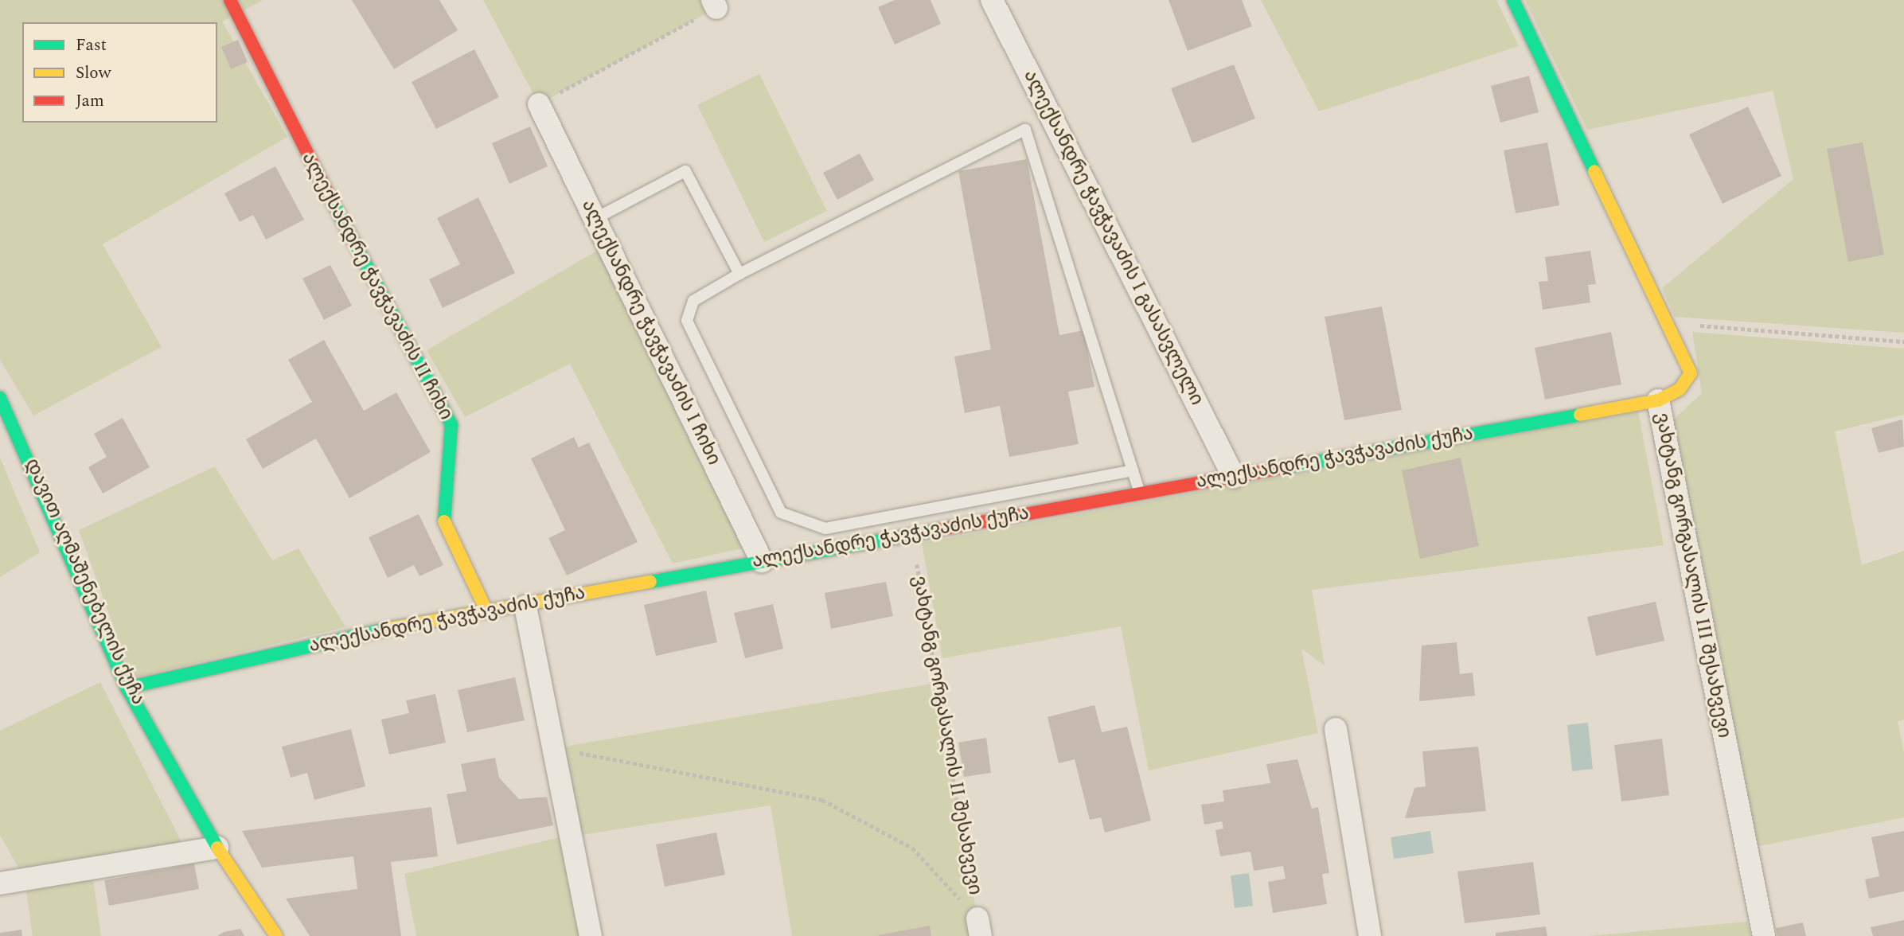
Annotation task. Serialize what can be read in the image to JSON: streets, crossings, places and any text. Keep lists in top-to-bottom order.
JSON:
{
  "streets": {
    "street": [
      "ალექსანდრე ჭავჭავაძის I გასასვლელი",
      "ალექსანდრე ჭავჭავაძის II ჩიხი",
      "ალექსანდრე ჭავჭავაძის I ჩიხი",
      "ალექსანდრე ჭავჭავაძის ქუჩა",
      "ვახტანგ გორგასალის III შესახვევი",
      "დავით აღმაშენებელის ქუჩა"
    ],
    "path": ["ვახტანგ გორგასალის II შესახვევი"]
  },
  "crossings": [
    ["ალექსანდრე ჭავჭავაძის I გასასვლელი", "ალექსანდრე ჭავჭავაძის ქუჩა"],
    ["ალექსანდრე ჭავჭავაძის II ჩიხი", "ალექსანდრე ჭავჭავაძის ქუჩა"],
    ["ალექსანდრე ჭავჭავაძის I ჩიხი", "ალექსანდრე ჭავჭავაძის ქუჩა"],
    ["ალექსანდრე ჭავჭავაძის ქუჩა", "ვახტანგ გორგასალის III შესახვევი"],
    ["ალექსანდრე ჭავჭავაძის ქუჩა", "დავით აღმაშენებელის ქუჩა"],
    ["ალექსანდრე ჭავჭავაძის ქუჩა", "ვახტანგ გორგასალის II შესახვევი"]
  ],
  "legend": ["Fast", "Slow", "Jam"]
}
